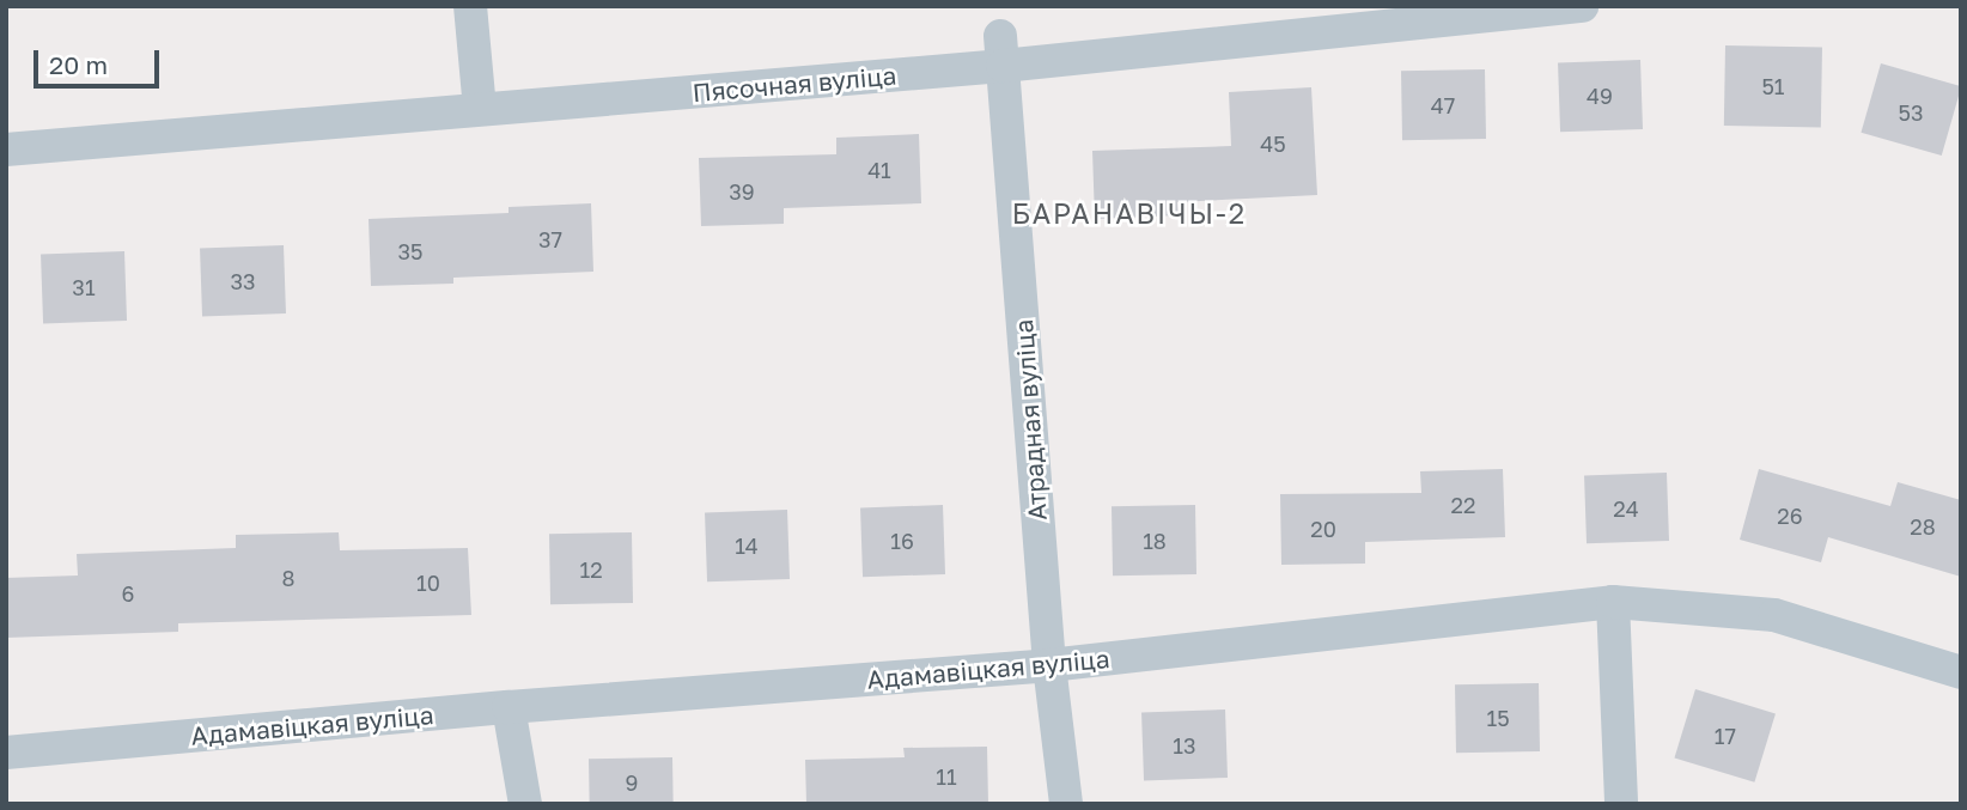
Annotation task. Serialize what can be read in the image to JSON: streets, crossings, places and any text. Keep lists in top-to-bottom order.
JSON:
{
  "streets": {
    "street": ["Пясочная вуліца", "Атрадная вуліца", "Адамавіцкая вуліца"]
  },
  "crossings": [
    ["Пясочная вуліца", "Атрадная вуліца"],
    ["Атрадная вуліца", "Адамавіцкая вуліца"]
  ],
  "districts": ["БАРАНАВІЧЫ-2"],
  "house_numbers": [
    "51",
    "49",
    "47",
    "53",
    "45",
    "41",
    "39",
    "37",
    "35",
    "33",
    "31",
    "22",
    "24",
    "26",
    "28",
    "20",
    "16",
    "18",
    "14",
    "12",
    "8",
    "10",
    "6",
    "15",
    "17",
    "13",
    "11",
    "9"
  ],
  "scale_bar": "20 m"
}
